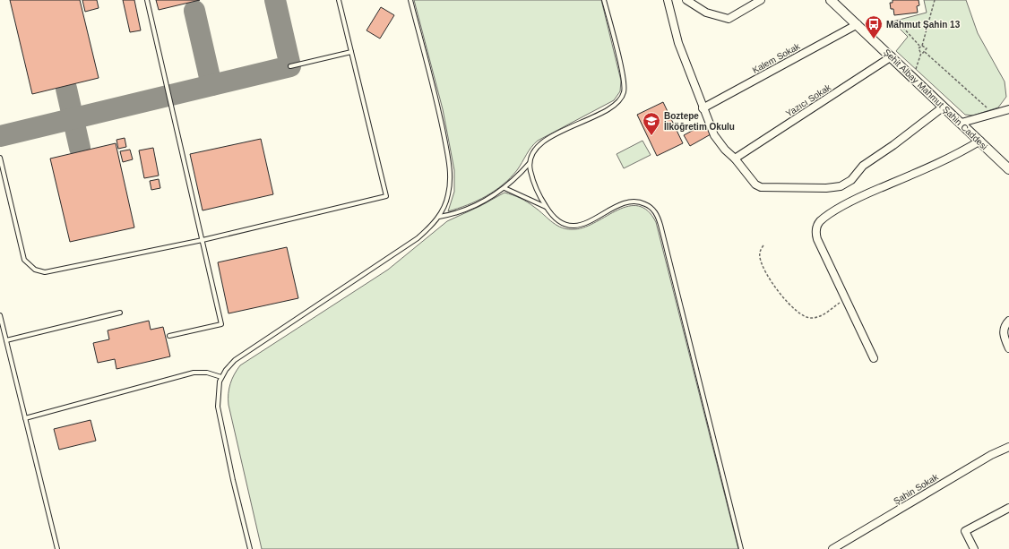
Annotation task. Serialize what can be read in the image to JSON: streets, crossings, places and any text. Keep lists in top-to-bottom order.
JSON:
{
  "streets": {
    "street": [
      "Kalem Sokak",
      "Şehit Albay Mahmut Şahin Caddesi",
      "Yazıcı Sokak",
      "Şahin Sokak"
    ]
  },
  "crossings": [
    ["Kalem Sokak", "Şehit Albay Mahmut Şahin Caddesi"],
    ["Şehit Albay Mahmut Şahin Caddesi", "Yazıcı Sokak"]
  ],
  "places": {
    "bus stop": ["Mahmut Şahin 13"],
    "school or university": ["Boztepe İlköğretim Okulu"]
  }
}
